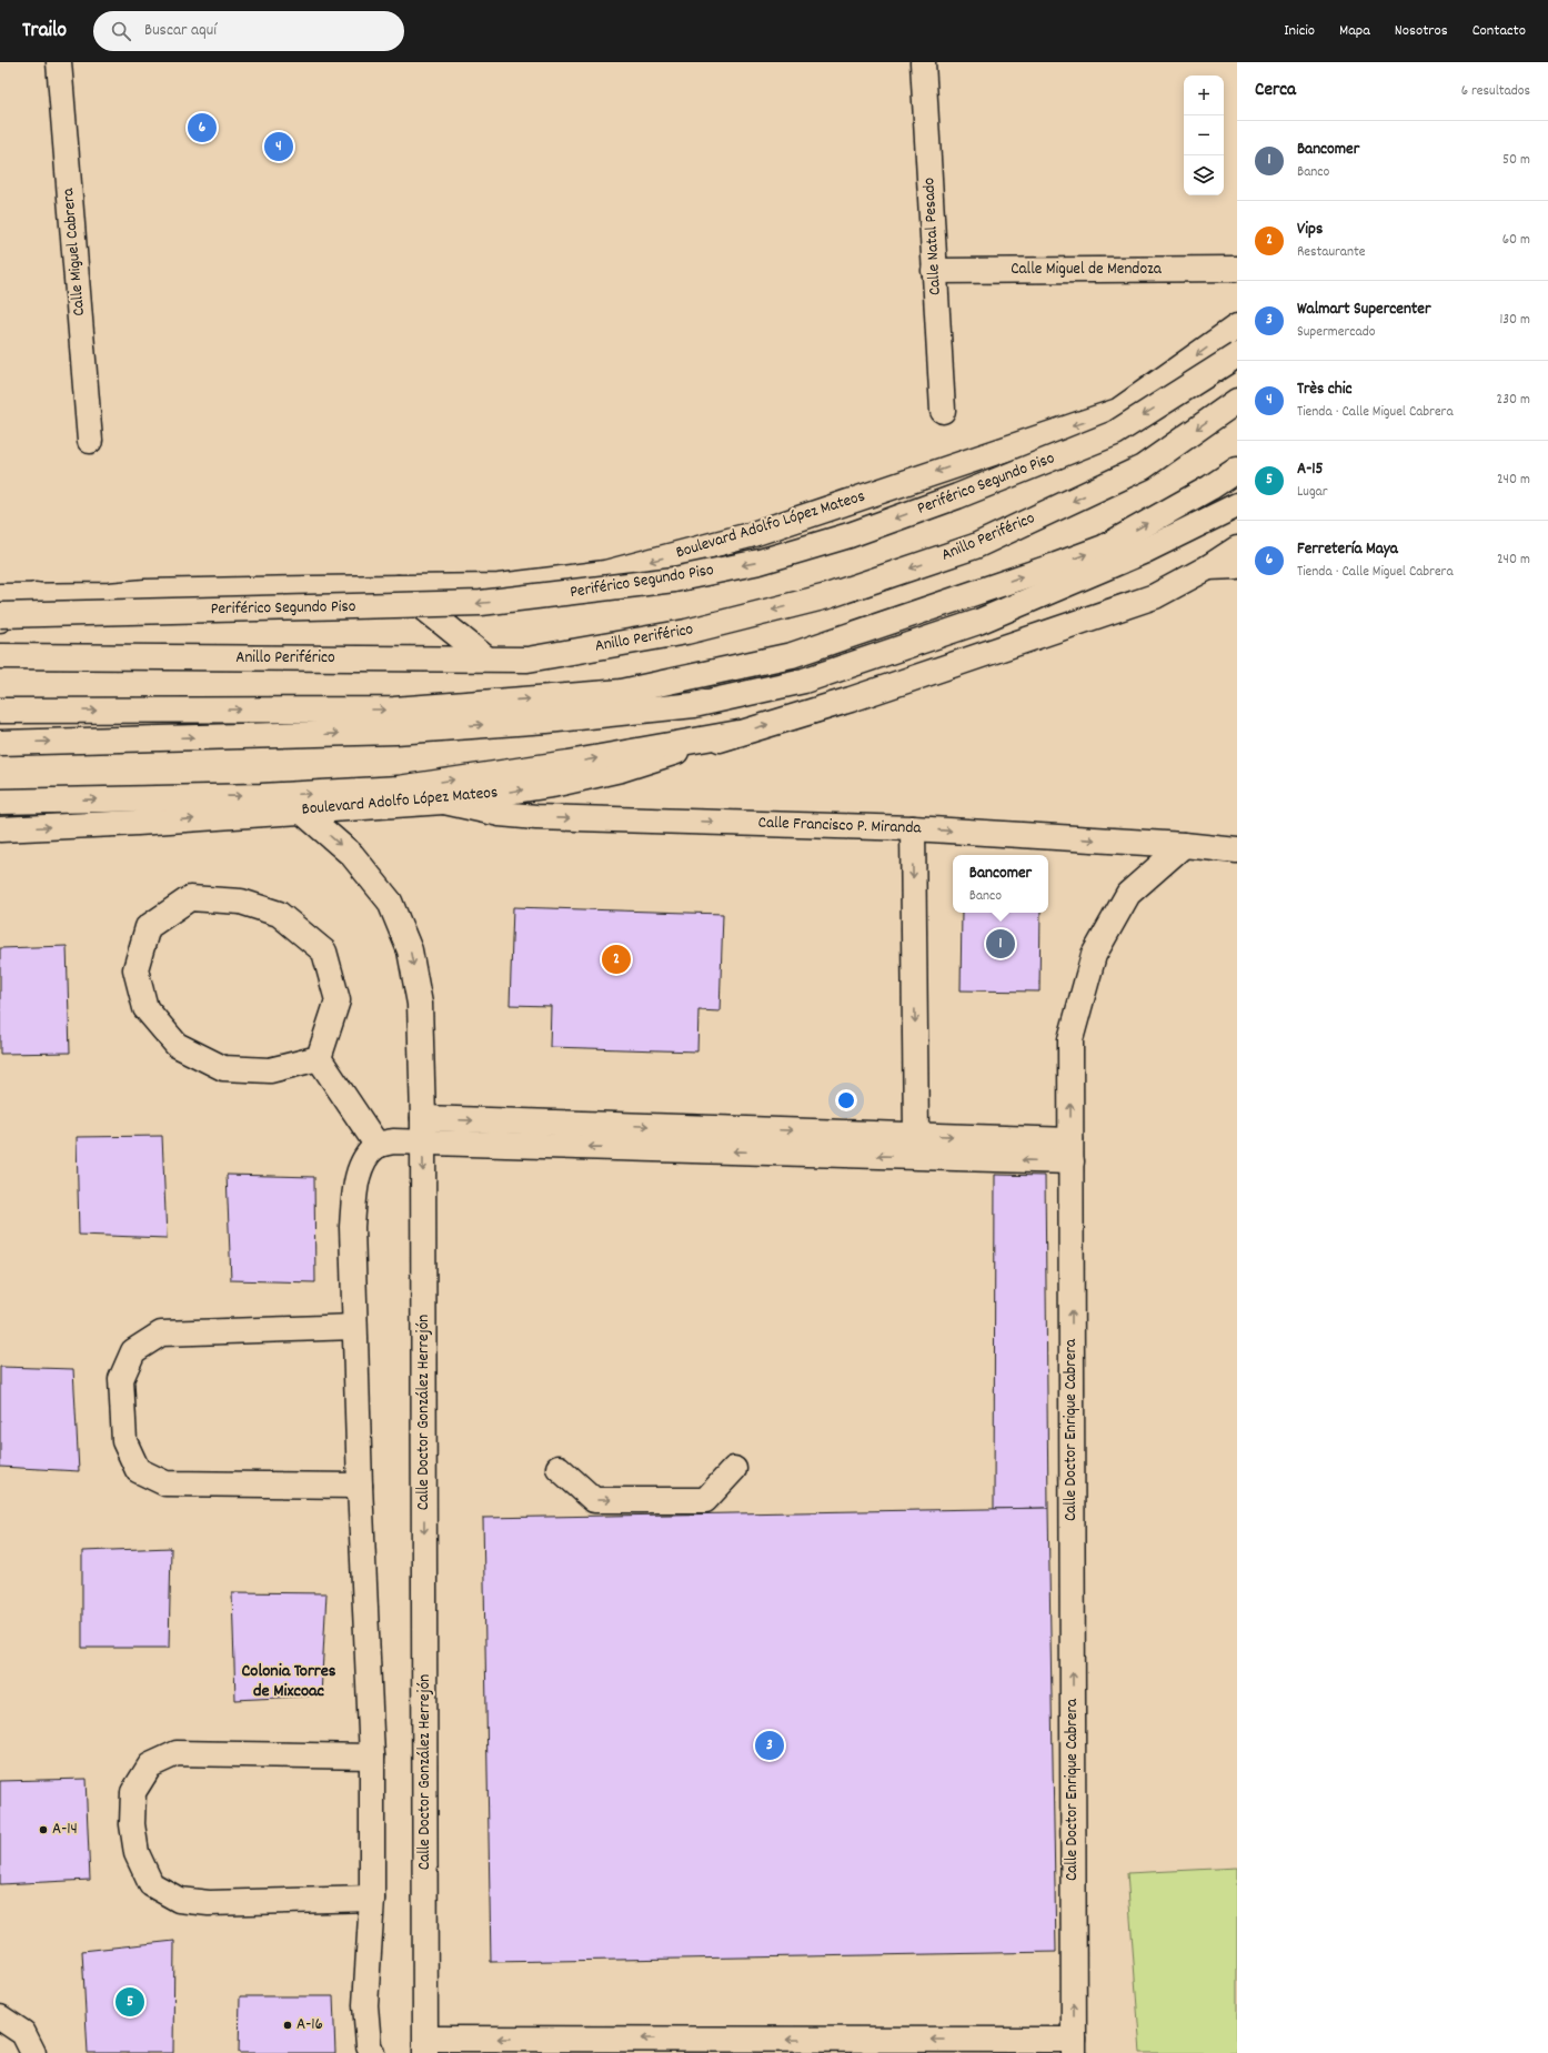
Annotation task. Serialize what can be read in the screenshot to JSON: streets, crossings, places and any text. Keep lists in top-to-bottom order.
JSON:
{
  "streets": {
    "main road": [
      "Calle Natal Pesado",
      "Calle Miguel Cabrera",
      "Calle Miguel de Mendoza",
      "Periférico Segundo Piso",
      "Boulevard Adolfo López Mateos",
      "Anillo Periférico",
      "Calle Francisco P. Miranda",
      "Calle Doctor González Herrejón",
      "Calle Doctor Enrique Cabrera"
    ]
  },
  "crossings": [
    ["Calle Natal Pesado", "Calle Miguel de Mendoza"],
    ["Boulevard Adolfo López Mateos", "Calle Francisco P. Miranda"],
    ["Boulevard Adolfo López Mateos", "Calle Doctor González Herrejón"],
    ["Calle Francisco P. Miranda", "Calle Doctor Enrique Cabrera"]
  ],
  "one_way": ["Calle Doctor Enrique Cabrera"],
  "districts": ["Colonia Torres de Mixcoac"],
  "places": ["A-14", "A-16"],
  "page": {
    "header": "Trailo",
    "search": "Buscar aquí",
    "nav": [
      "Inicio",
      "Mapa",
      "Nosotros",
      "Contacto"
    ],
    "heading": ["Cerca", "6 resultados"],
    "map_buttons": ["+", "−"],
    "pins": [
      "6",
      "4",
      "1",
      "2",
      "3",
      "5"
    ],
    "list": [
      {
        "mark": "1",
        "name": "Bancomer",
        "note": "Banco",
        "value": "50 m"
      },
      {
        "mark": "2",
        "name": "Vips",
        "note": "Restaurante",
        "value": "60 m"
      },
      {
        "mark": "3",
        "name": "Walmart Supercenter",
        "note": "Supermercado",
        "value": "130 m"
      },
      {
        "mark": "4",
        "name": "Très chic",
        "note": "Tienda · Calle Miguel Cabrera",
        "value": "230 m"
      },
      {
        "mark": "5",
        "name": "A-15",
        "note": "Lugar",
        "value": "240 m"
      },
      {
        "mark": "6",
        "name": "Ferretería Maya",
        "note": "Tienda · Calle Miguel Cabrera",
        "value": "240 m"
      }
    ],
    "popup": ["Bancomer", "Banco"]
  }
}
